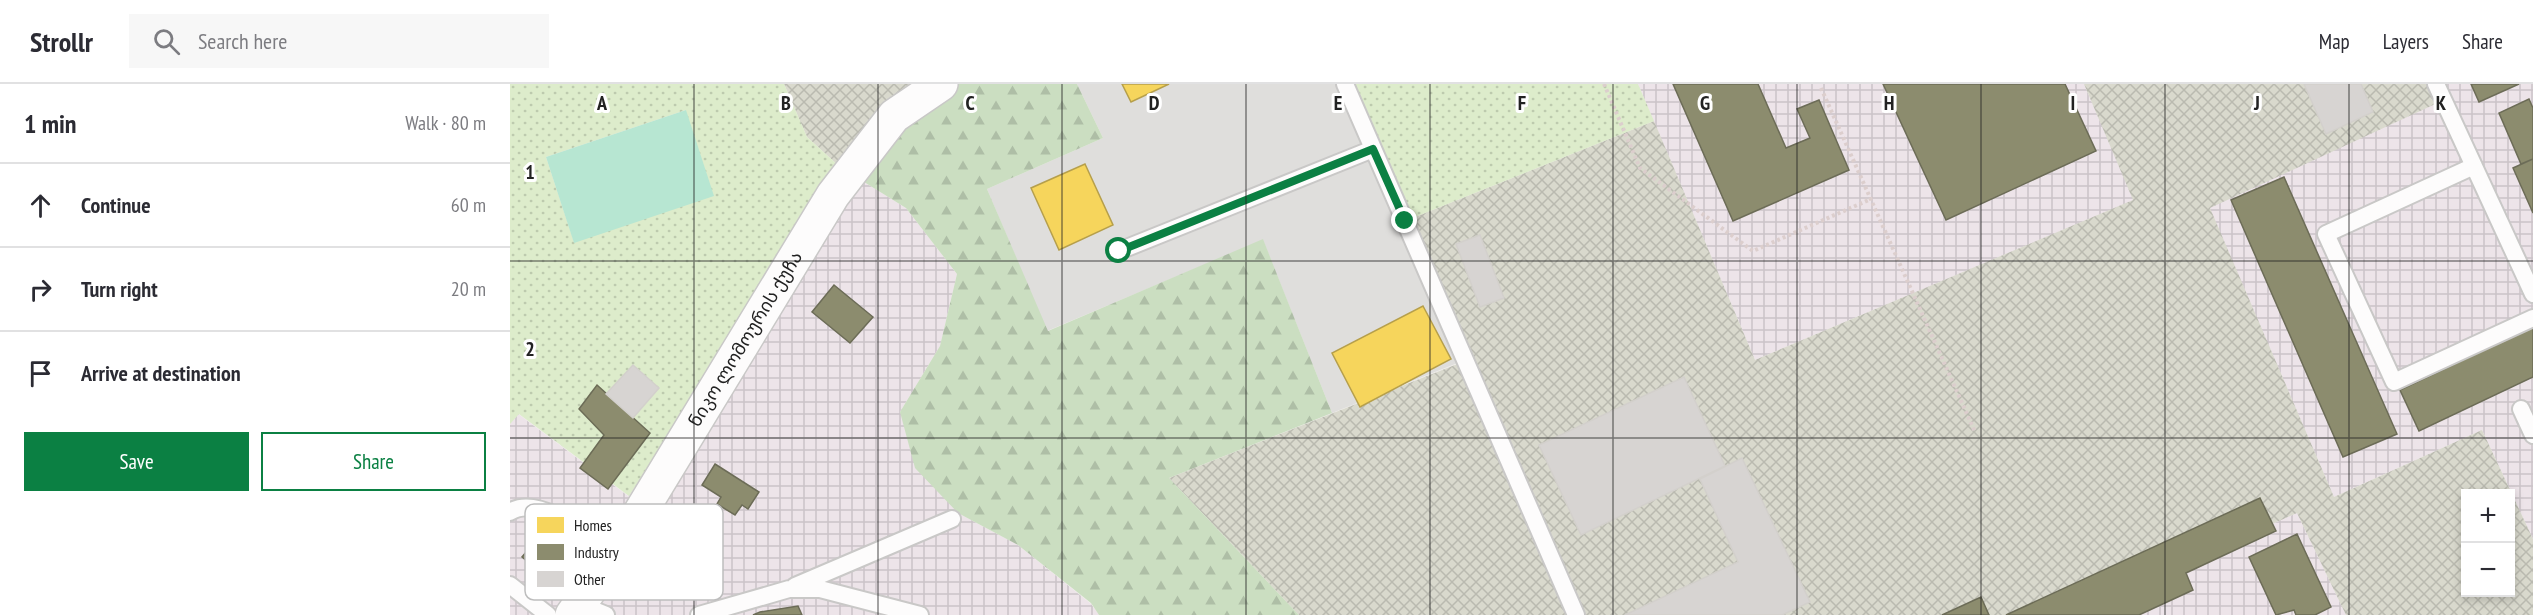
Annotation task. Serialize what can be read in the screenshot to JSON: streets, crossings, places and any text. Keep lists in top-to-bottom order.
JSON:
{
  "streets": {
    "street": ["ნიკო ლომოურის ქუჩა"]
  },
  "legend": ["Homes", "Industry", "Other"],
  "page": {
    "header": "Strollr",
    "search": "Search here",
    "nav": ["Map", "Layers", "Share"],
    "heading": ["1 min", "Walk · 80 m"],
    "list": [
      ["Continue", "60 m"],
      ["Turn right", "20 m"],
      "Arrive at destination"
    ],
    "buttons": ["Save", "Share"],
    "map_buttons": ["+", "−"]
  },
  "grid": {
    "columns": [
      "A",
      "B",
      "C",
      "D",
      "E",
      "F",
      "G",
      "H",
      "I",
      "J",
      "K"
    ],
    "rows": ["1", "2"]
  }
}
